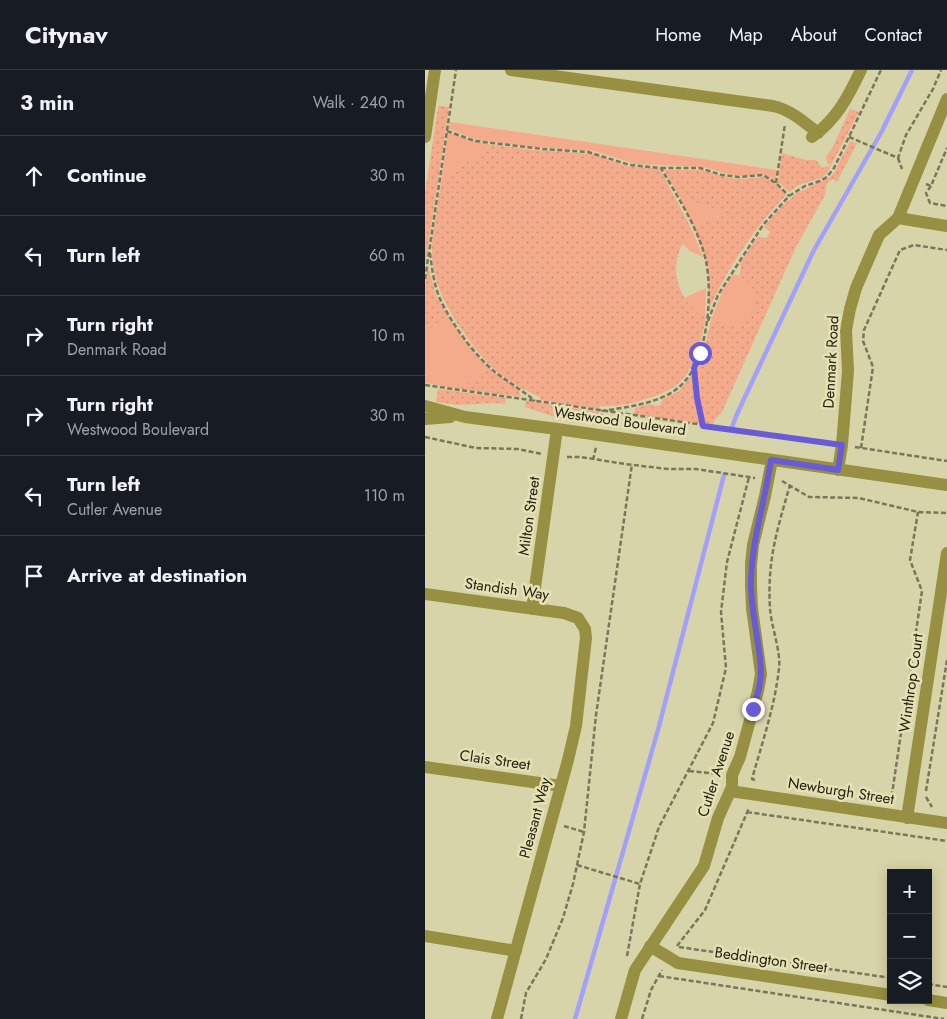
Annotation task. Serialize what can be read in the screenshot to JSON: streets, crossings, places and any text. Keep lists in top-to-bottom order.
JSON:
{
  "streets": {
    "street": [
      "Denmark Road",
      "Westwood Boulevard",
      "Milton Street",
      "Standish Way",
      "Winthrop Court",
      "Clais Street",
      "Cutler Avenue",
      "Newburgh Street",
      "Pleasant Way",
      "Beddington Street"
    ]
  },
  "crossings": [
    ["Denmark Road", "Westwood Boulevard"],
    ["Westwood Boulevard", "Milton Street"],
    ["Westwood Boulevard", "Cutler Avenue"],
    ["Milton Street", "Standish Way"],
    ["Standish Way", "Pleasant Way"],
    ["Winthrop Court", "Newburgh Street"],
    ["Clais Street", "Pleasant Way"],
    ["Cutler Avenue", "Newburgh Street"],
    ["Cutler Avenue", "Beddington Street"]
  ],
  "page": {
    "header": "Citynav",
    "nav": [
      "Home",
      "Map",
      "About",
      "Contact"
    ],
    "heading": ["3 min", "Walk · 240 m"],
    "list": [
      ["Continue", "30 m"],
      ["Turn left", "60 m"],
      ["Turn right", "Denmark Road", "10 m"],
      ["Turn right", "Westwood Boulevard", "30 m"],
      ["Turn left", "Cutler Avenue", "110 m"],
      "Arrive at destination"
    ],
    "map_buttons": ["+", "−"]
  }
}
